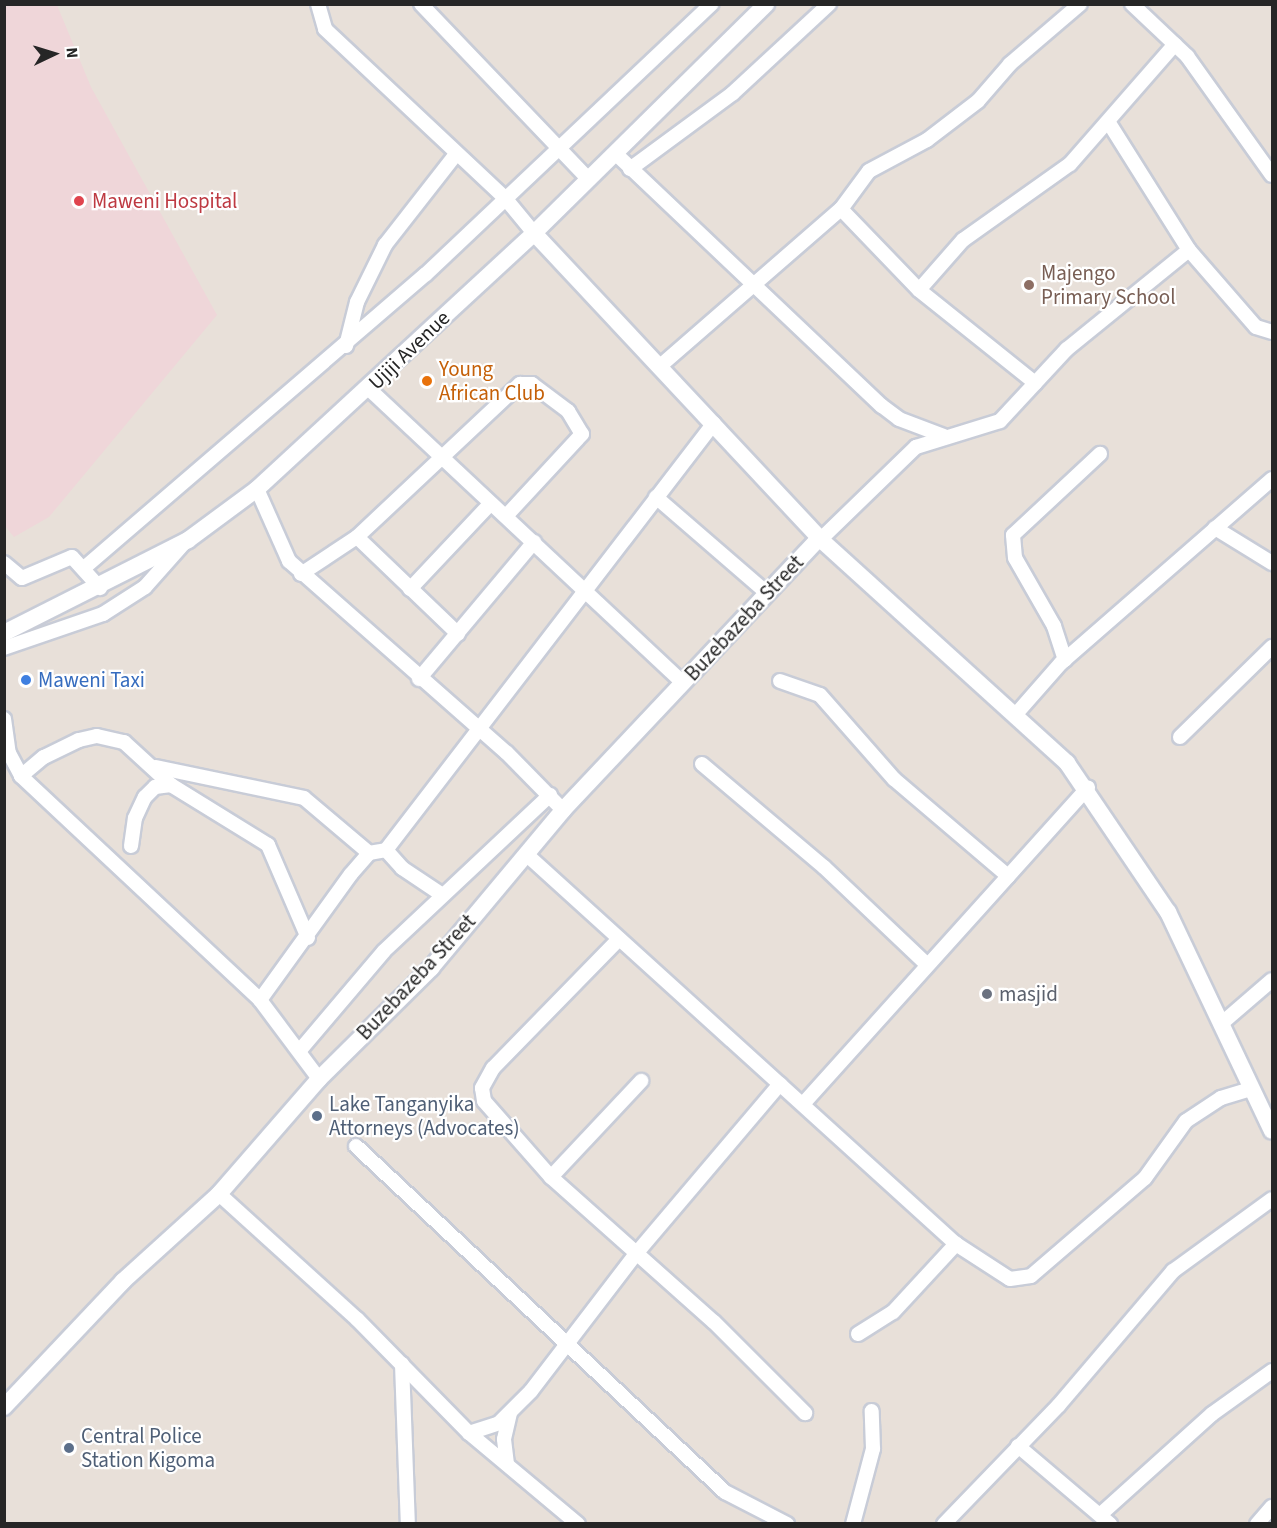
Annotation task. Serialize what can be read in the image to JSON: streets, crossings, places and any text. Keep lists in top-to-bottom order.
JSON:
{
  "streets": {
    "street": ["Ujiji Avenue", "Buzebazeba Street"]
  },
  "places": [
    "Maweni Hospital",
    "Majengo Primary School",
    "Young African Club",
    "Maweni Taxi",
    "masjid",
    "Lake Tanganyika Attorneys (Advocates)",
    "Central Police Station Kigoma"
  ],
  "north": "right"
}
